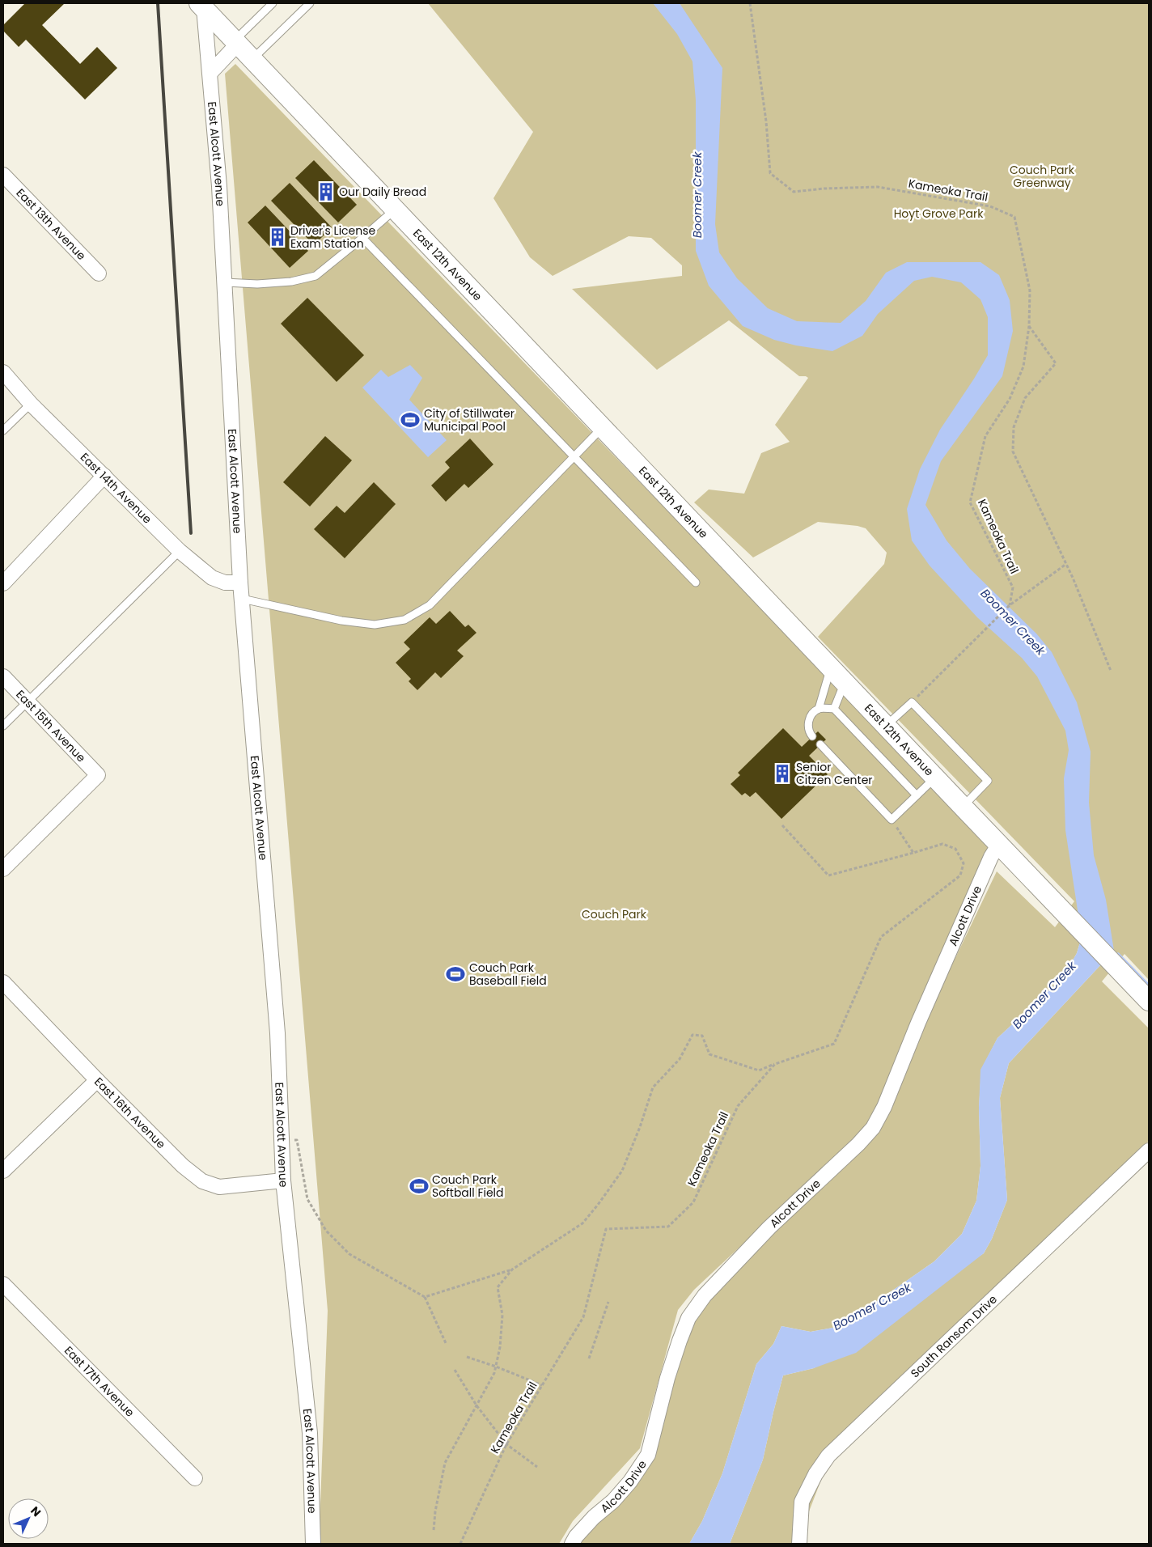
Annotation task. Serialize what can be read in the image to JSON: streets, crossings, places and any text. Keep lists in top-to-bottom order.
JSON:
{
  "streets": {
    "street": [
      "East Alcott Avenue",
      "East 13th Avenue",
      "East 12th Avenue",
      "East 14th Avenue",
      "East 15th Avenue",
      "Alcott Drive",
      "East 16th Avenue",
      "South Ransom Drive",
      "East 17th Avenue"
    ],
    "path": ["Kameoka Trail"]
  },
  "crossings": [
    ["East Alcott Avenue", "East 12th Avenue"],
    ["East Alcott Avenue", "East 14th Avenue"],
    ["East Alcott Avenue", "East 16th Avenue"],
    ["East 12th Avenue", "Alcott Drive"]
  ],
  "water": ["Boomer Creek"],
  "parks": ["Couch Park Greenway", "Hoyt Grove Park", "Couch Park"],
  "places": {
    "building": ["Our Daily Bread", "Driver's License Exam Station", "Senior Citzen Center"],
    "sports": ["City of Stillwater Municipal Pool", "Couch Park Baseball Field", "Couch Park Softball Field"]
  },
  "north": "top right"
}
